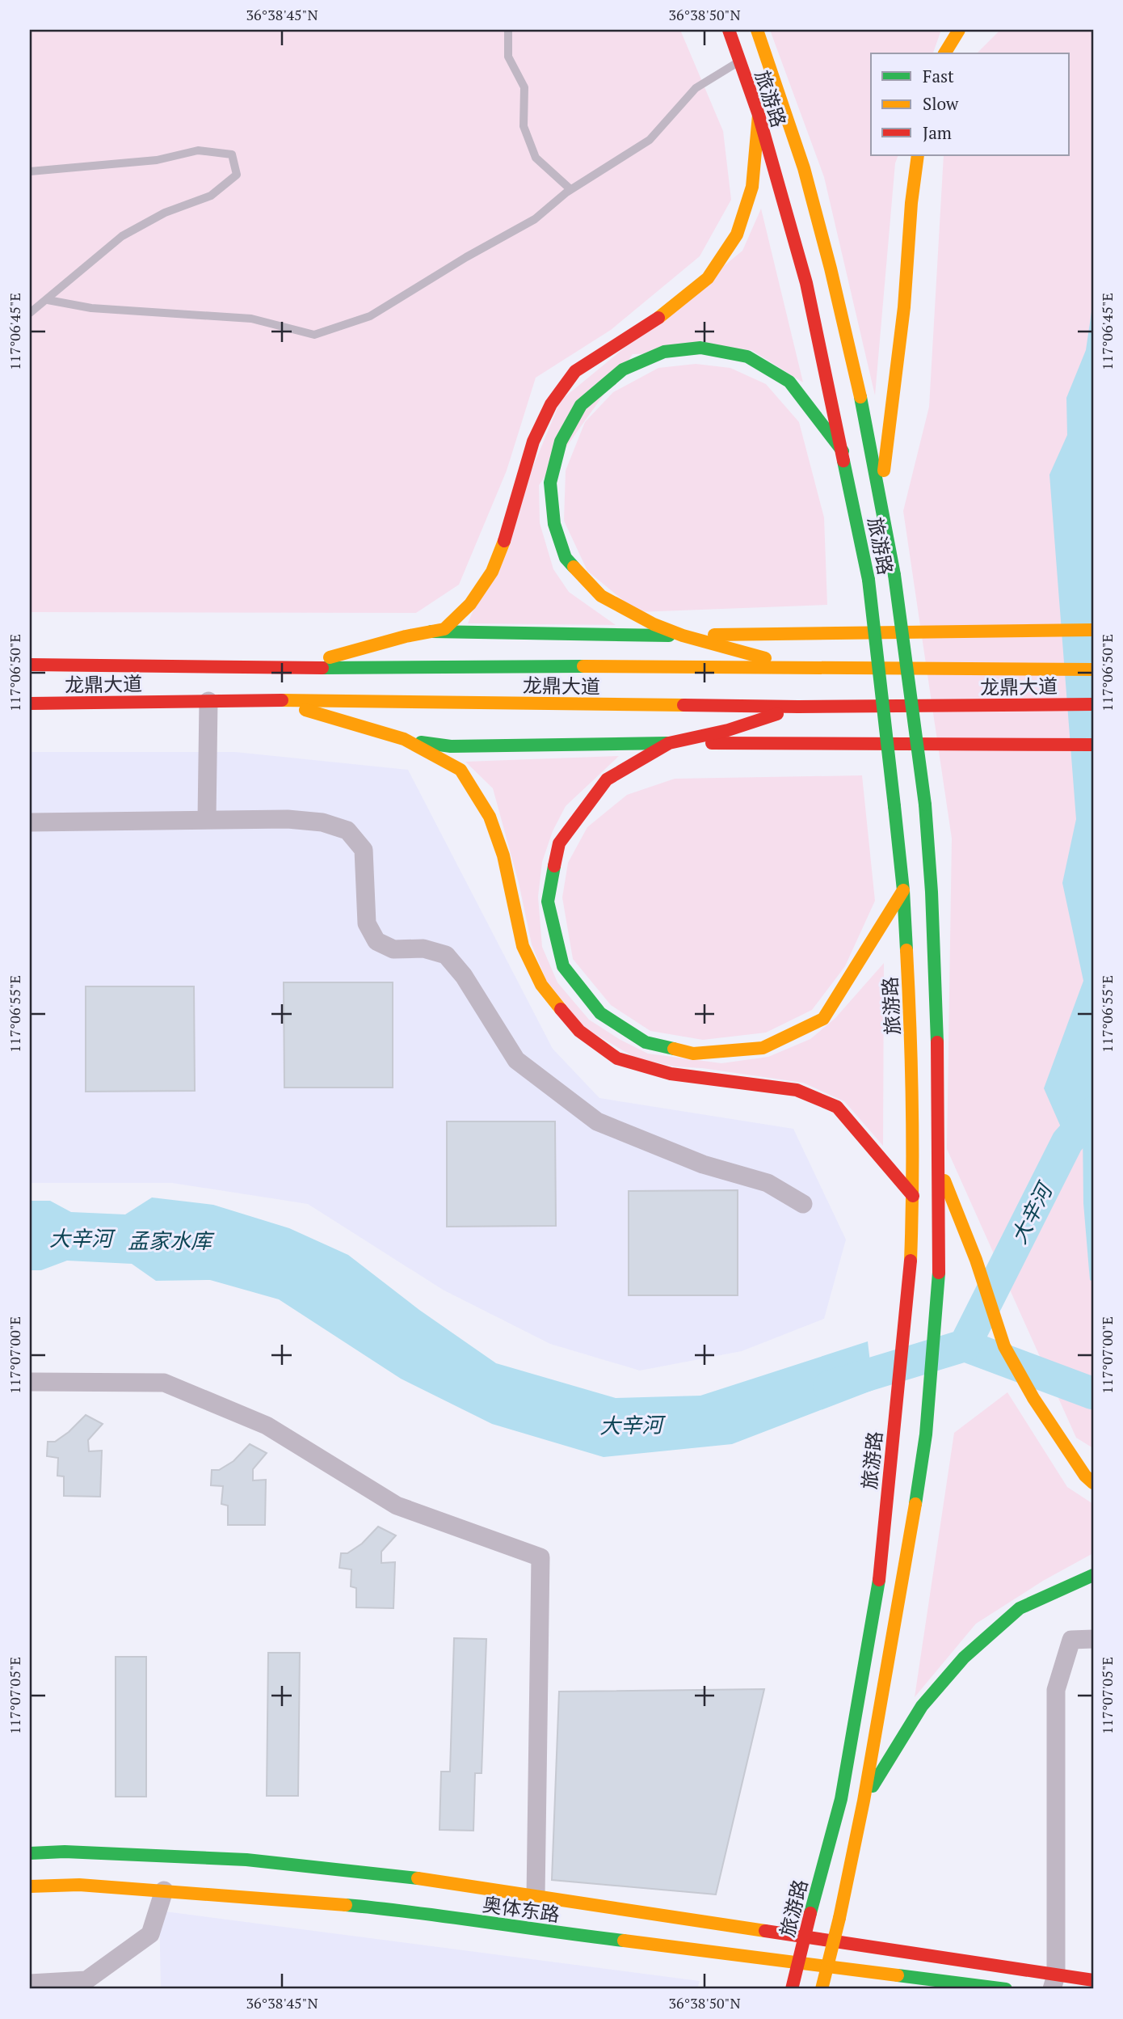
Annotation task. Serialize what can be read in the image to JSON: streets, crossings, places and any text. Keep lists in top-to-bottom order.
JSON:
{
  "streets": {
    "main road": ["旅游路", "龙鼎大道", "奥体东路"]
  },
  "water": ["大辛河", "孟家水库"],
  "legend": ["Fast", "Slow", "Jam"],
  "coordinates": [
    "36°38'45\"N",
    "36°38'50\"N",
    "117°06'45\"E",
    "117°06'50\"E",
    "117°06'55\"E",
    "117°07'00\"E",
    "117°07'05\"E"
  ]
}
